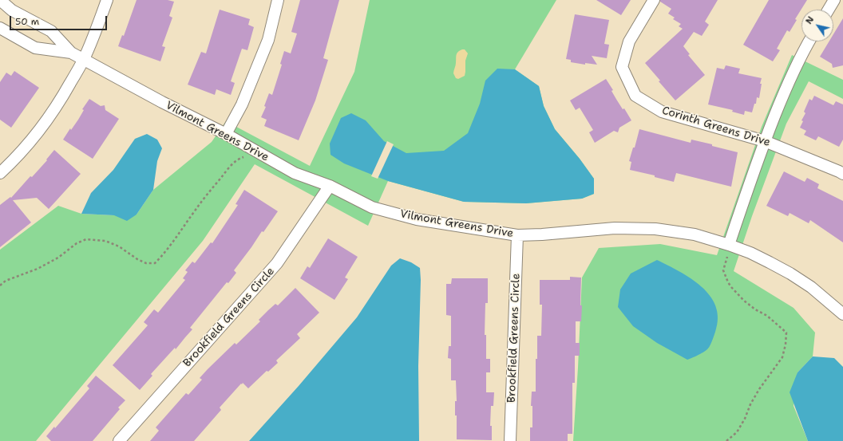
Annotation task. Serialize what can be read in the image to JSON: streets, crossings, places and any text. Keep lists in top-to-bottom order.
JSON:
{
  "streets": {
    "street": ["Corinth Greens Drive", "Vilmont Greens Drive", "Brookfield Greens Circle"]
  },
  "crossings": [
    ["Vilmont Greens Drive", "Brookfield Greens Circle"]
  ],
  "scale_bar": "50 m",
  "north": "top left"
}
